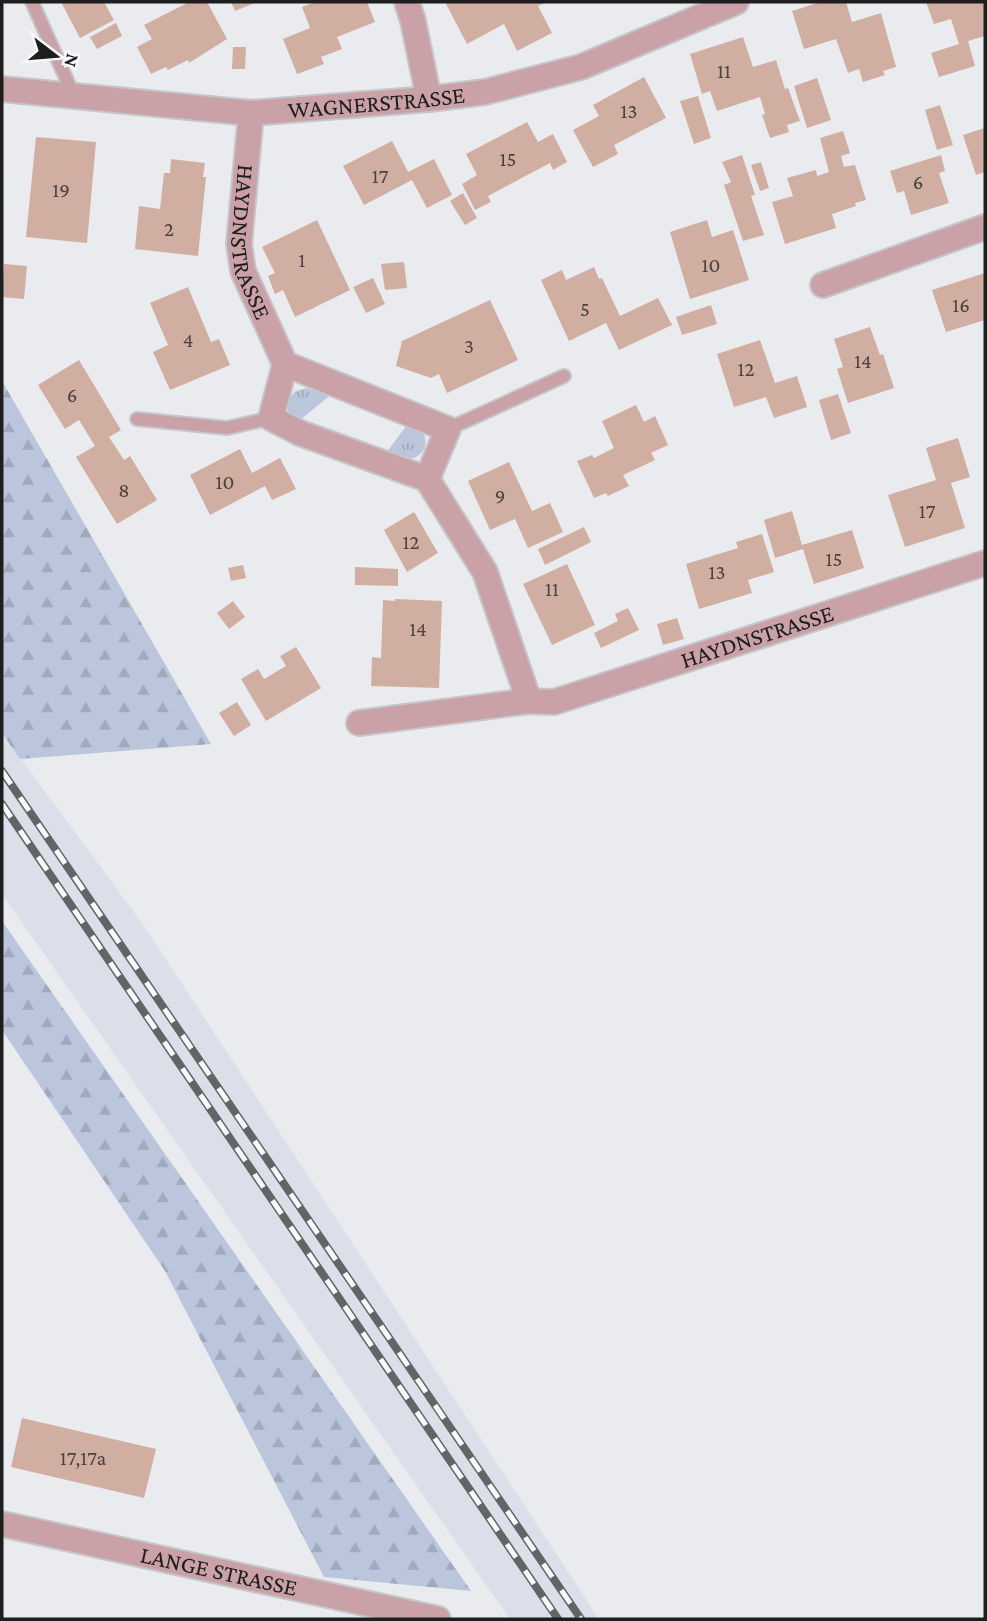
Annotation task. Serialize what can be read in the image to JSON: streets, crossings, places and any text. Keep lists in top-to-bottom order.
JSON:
{
  "streets": {
    "street": ["WAGNERSTRASSE", "HAYDNSTRASSE", "LANGE STRASSE"]
  },
  "crossings": [
    ["WAGNERSTRASSE", "HAYDNSTRASSE"]
  ],
  "house_numbers": [
    "11",
    "13",
    "15",
    "17",
    "6",
    "19",
    "2",
    "1",
    "10",
    "16",
    "5",
    "4",
    "3",
    "14",
    "12",
    "6",
    "10",
    "8",
    "9",
    "17",
    "12",
    "15",
    "13",
    "11",
    "14",
    "17,17a"
  ],
  "north": "right"
}
